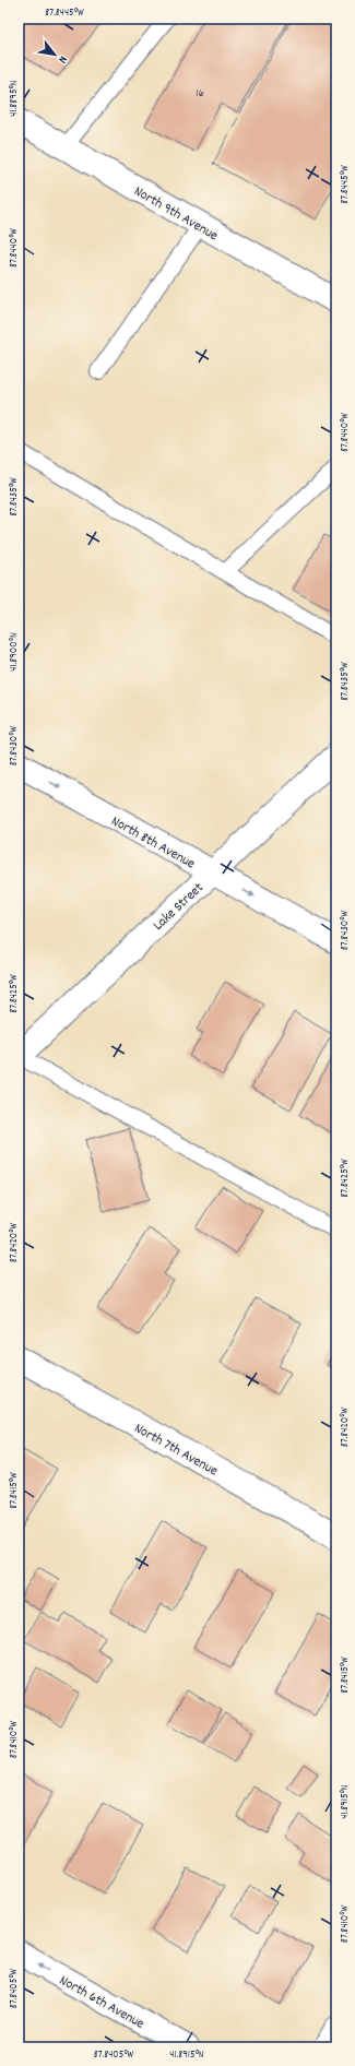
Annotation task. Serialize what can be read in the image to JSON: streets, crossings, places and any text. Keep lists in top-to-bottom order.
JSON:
{
  "streets": {
    "street": [
      "North 9th Avenue",
      "North 8th Avenue",
      "Lake Street",
      "North 7th Avenue",
      "North 6th Avenue"
    ]
  },
  "crossings": [
    ["North 8th Avenue", "Lake Street"]
  ],
  "one_way": ["North 8th Avenue", "North 6th Avenue"],
  "house_numbers": ["16"],
  "north": "bottom right",
  "coordinates": [
    "87.8445°W",
    "41.8895°N",
    "87.8440°W",
    "87.8435°W",
    "41.8900°N",
    "87.8430°W",
    "87.8425°W",
    "87.8420°W",
    "87.8415°W",
    "87.8410°W",
    "41.8915°N",
    "87.8405°W"
  ]
}
